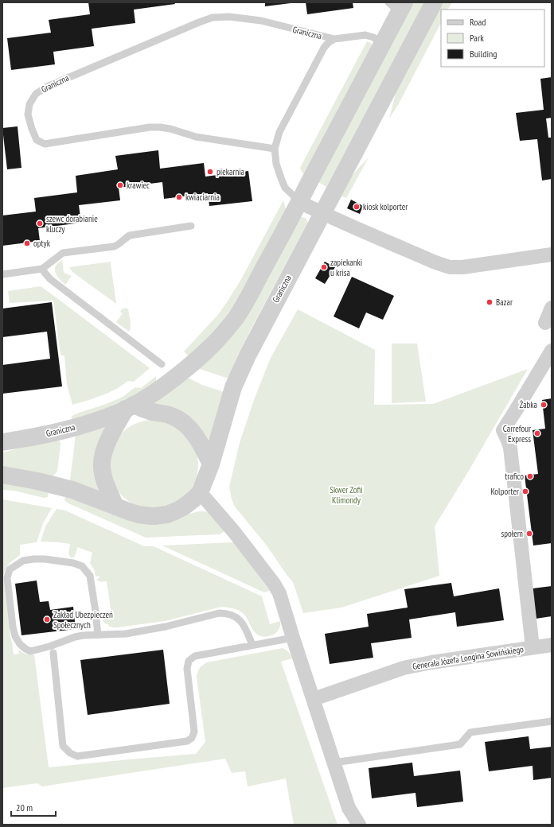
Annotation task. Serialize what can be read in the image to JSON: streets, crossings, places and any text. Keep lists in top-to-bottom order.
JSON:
{
  "streets": {
    "street": ["Graniczna", "Generała Józefa Longina Sowińskiego"]
  },
  "parks": ["Skwer Zofii Klimondy"],
  "places": [
    "piekarnia",
    "krawiec",
    "kwiaciarnia",
    "kiosk kolporter",
    "szewc dorabianie kluczy",
    "optyk",
    "zapiekanki u krisa",
    "Bazar",
    "Żabka",
    "Carrefour Express",
    "trafico",
    "Kolporter",
    "społem",
    "Zakład Ubezpieczeń Społecznych"
  ],
  "legend": ["Road", "Park", "Building"],
  "scale_bar": "20 m"
}
